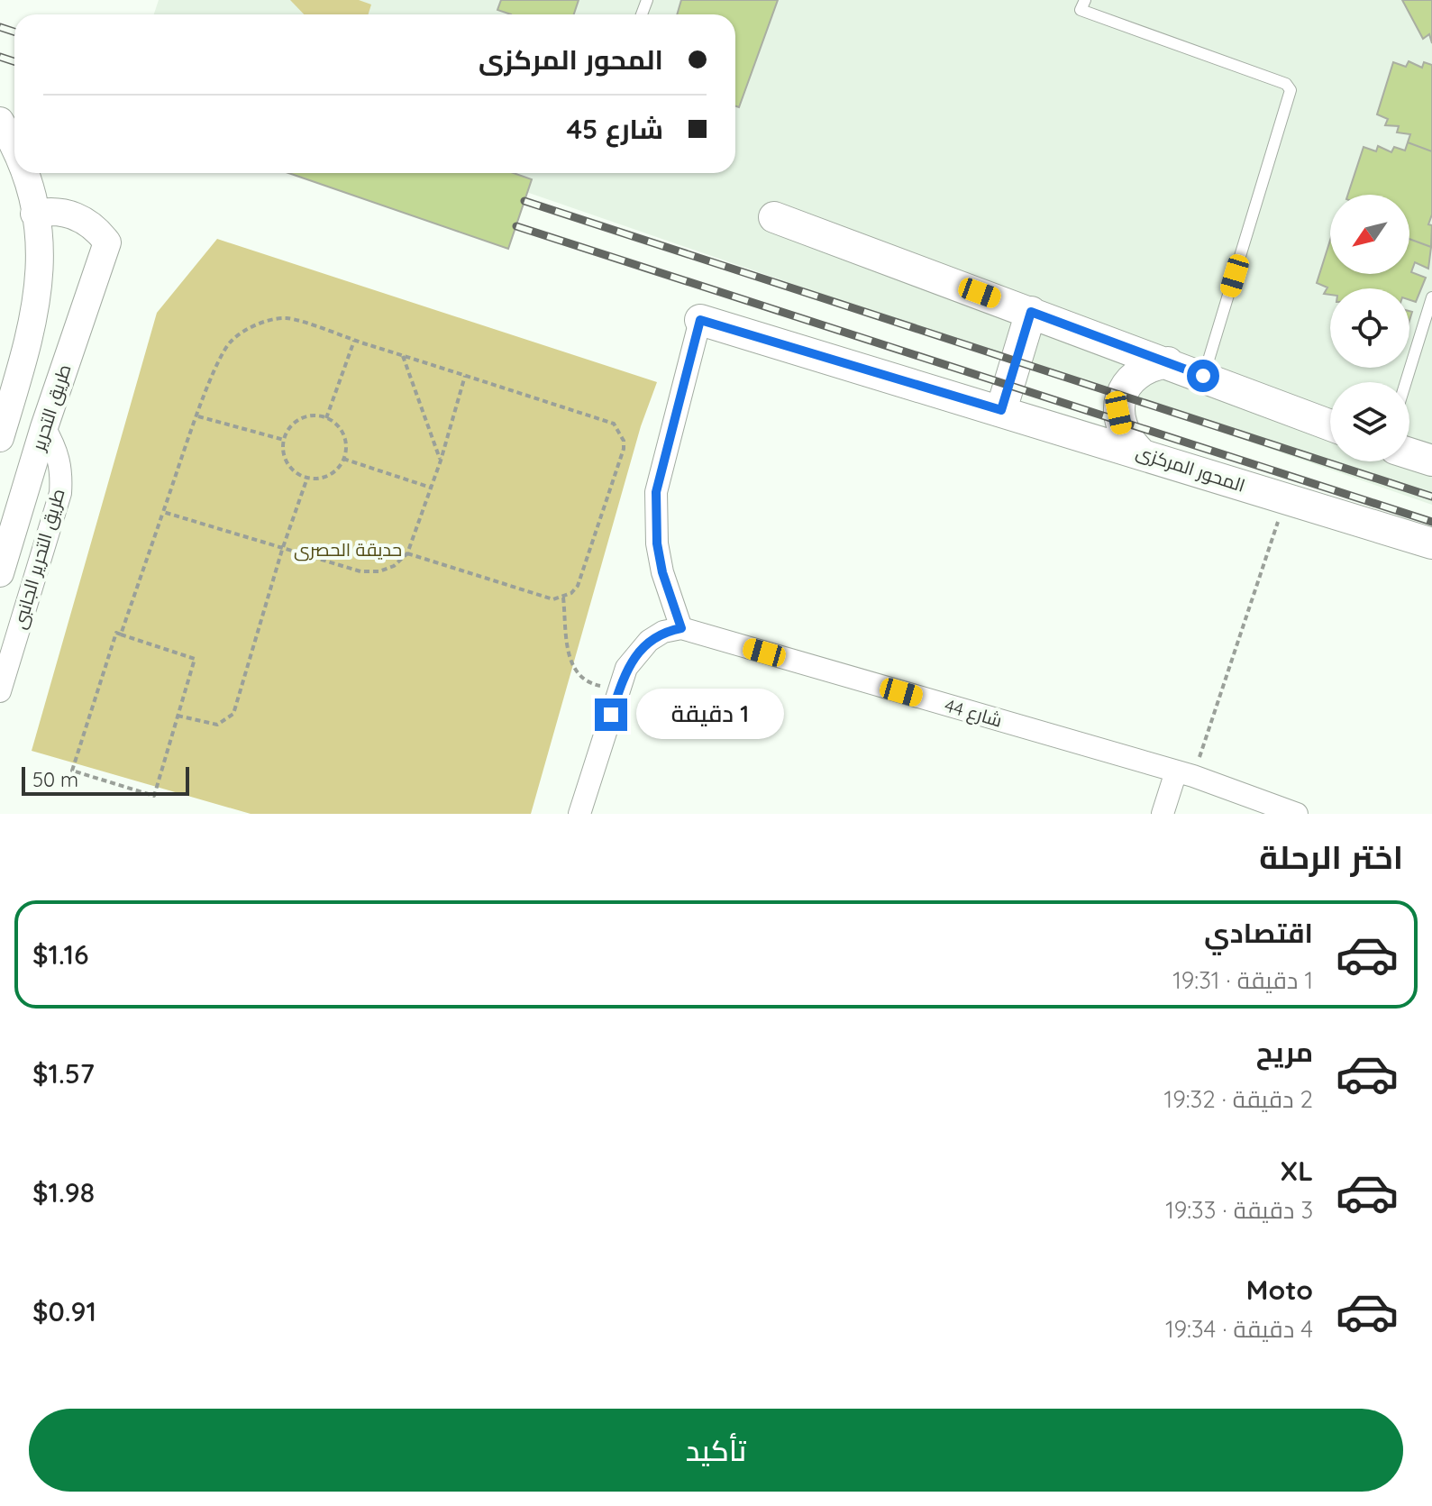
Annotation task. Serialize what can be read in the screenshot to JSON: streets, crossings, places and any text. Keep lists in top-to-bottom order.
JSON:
{
  "streets": {
    "main road": ["المحور المركزى"],
    "street": ["طريق التحرير", "طريق التحرير الجانبى", "شارع 44"]
  },
  "crossings": [
    ["طريق التحرير", "طريق التحرير الجانبى"]
  ],
  "parks": ["حديقة الحصرى"],
  "scale_bar": "50 m",
  "north": "bottom left",
  "page": {
    "banner": ["المحور المركزى", "شارع 45"],
    "bubble": "1 دقيقة",
    "scale": "50 m",
    "heading": "اختر الرحلة",
    "list": [
      {
        "name": "اقتصادي",
        "note": "1 دقيقة · 19:31",
        "value": "$1.16"
      },
      {
        "name": "مريح",
        "note": "2 دقيقة · 19:32",
        "value": "$1.57"
      },
      {
        "name": "XL",
        "note": "3 دقيقة · 19:33",
        "value": "$1.98"
      },
      {
        "name": "Moto",
        "note": "4 دقيقة · 19:34",
        "value": "$0.91"
      }
    ],
    "buttons": "تأكيد"
  }
}
